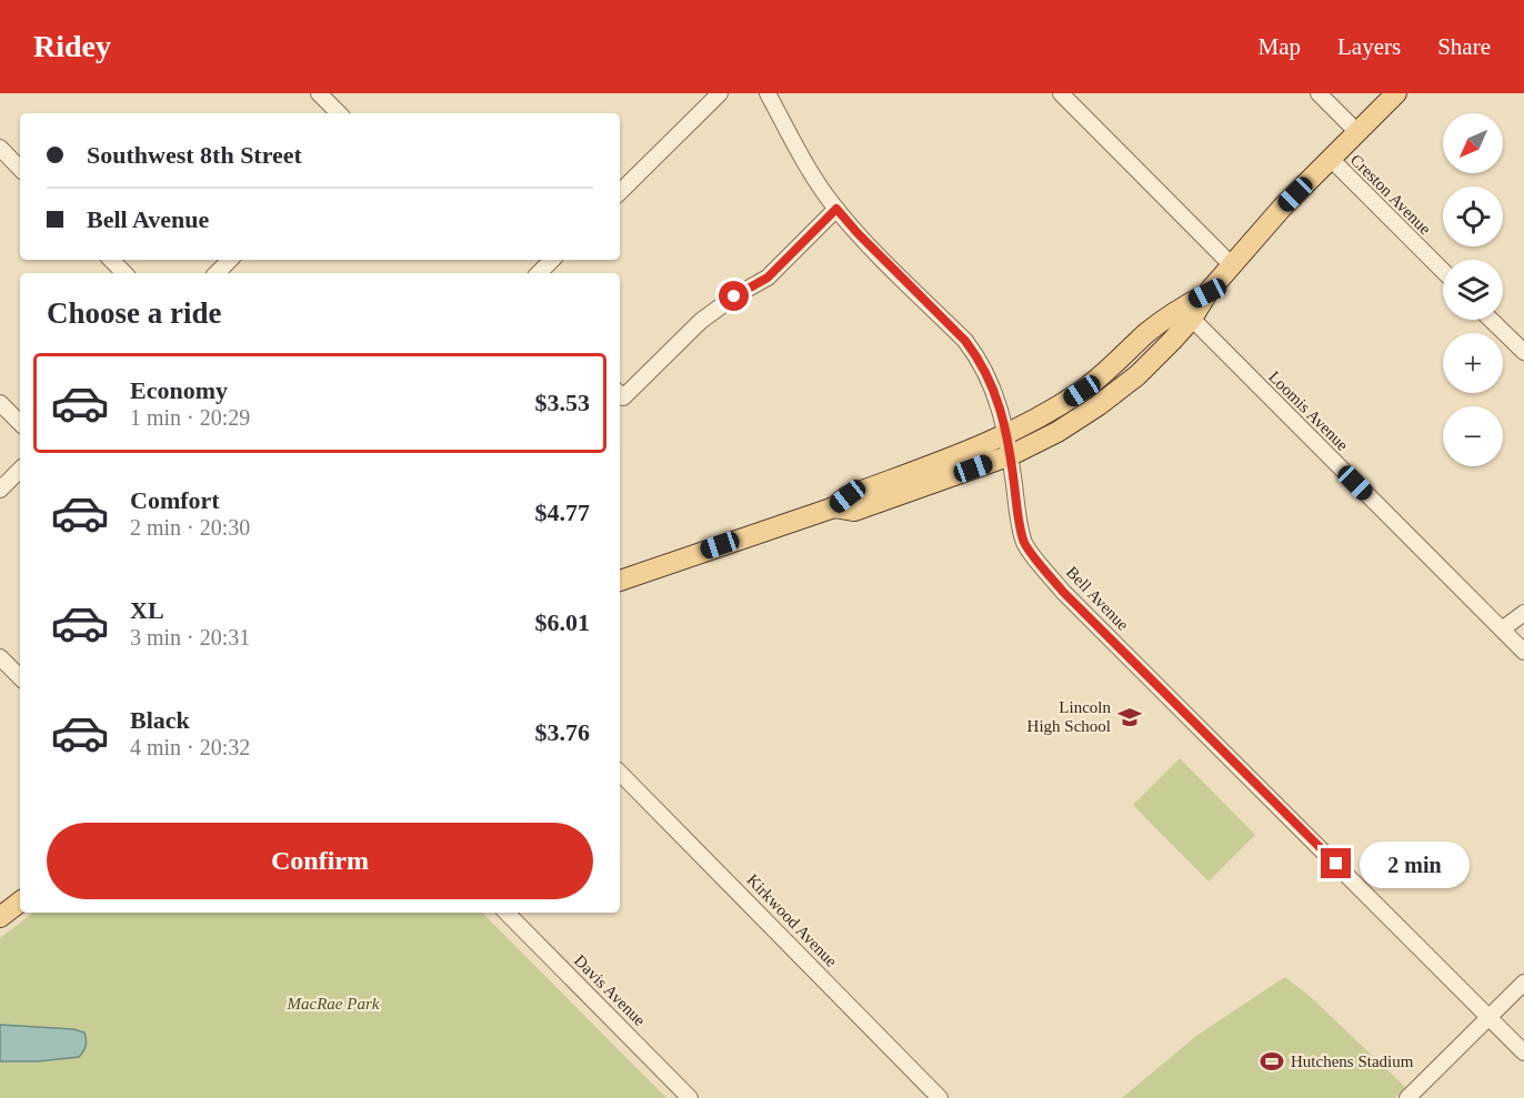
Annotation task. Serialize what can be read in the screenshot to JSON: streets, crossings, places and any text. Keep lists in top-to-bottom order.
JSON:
{
  "streets": {
    "street": [
      "Creston Avenue",
      "Loomis Avenue",
      "Bell Avenue",
      "Kirkwood Avenue",
      "Davis Avenue"
    ]
  },
  "parks": ["MacRae Park"],
  "places": {
    "school or university": ["Lincoln High School"],
    "sports": ["Hutchens Stadium"]
  },
  "north": "bottom left",
  "page": {
    "header": "Ridey",
    "nav": ["Map", "Layers", "Share"],
    "map_buttons": ["+", "−"],
    "banner": ["Southwest 8th Street", "Bell Avenue"],
    "heading": "Choose a ride",
    "list": [
      {
        "name": "Economy",
        "note": "1 min · 20:29",
        "value": "$3.53"
      },
      {
        "name": "Comfort",
        "note": "2 min · 20:30",
        "value": "$4.77"
      },
      {
        "name": "XL",
        "note": "3 min · 20:31",
        "value": "$6.01"
      },
      {
        "name": "Black",
        "note": "4 min · 20:32",
        "value": "$3.76"
      }
    ],
    "buttons": "Confirm",
    "bubble": "2 min"
  }
}
